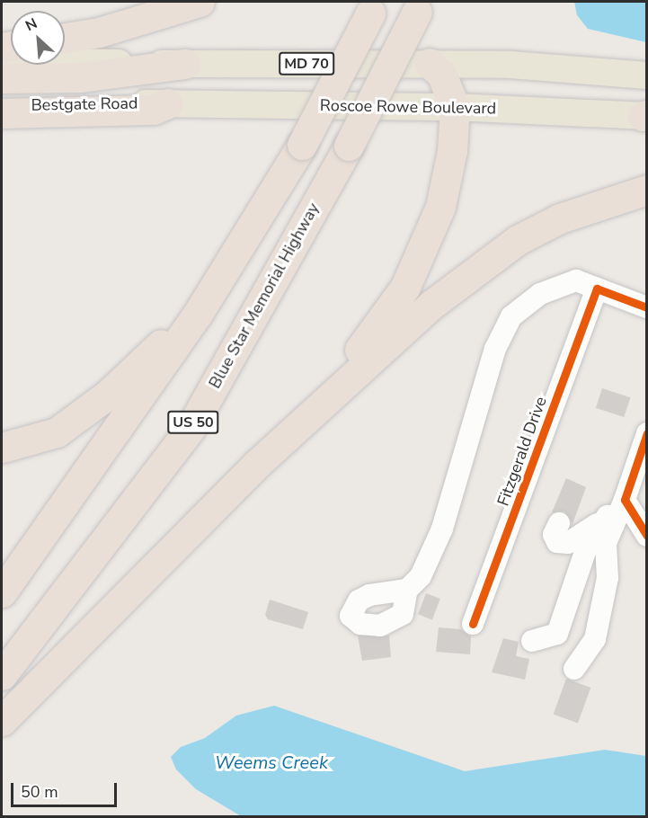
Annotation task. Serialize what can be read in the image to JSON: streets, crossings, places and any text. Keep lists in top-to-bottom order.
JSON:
{
  "streets": {
    "highway": ["Blue Star Memorial Highway", "US 50"],
    "main road": ["MD 70", "Bestgate Road", "Roscoe Rowe Boulevard"],
    "street": ["Fitzgerald Drive"]
  },
  "crossings": [
    ["Bestgate Road", "Roscoe Rowe Boulevard"]
  ],
  "water": ["Weems Creek"],
  "scale_bar": "50 m",
  "north": "top left"
}
